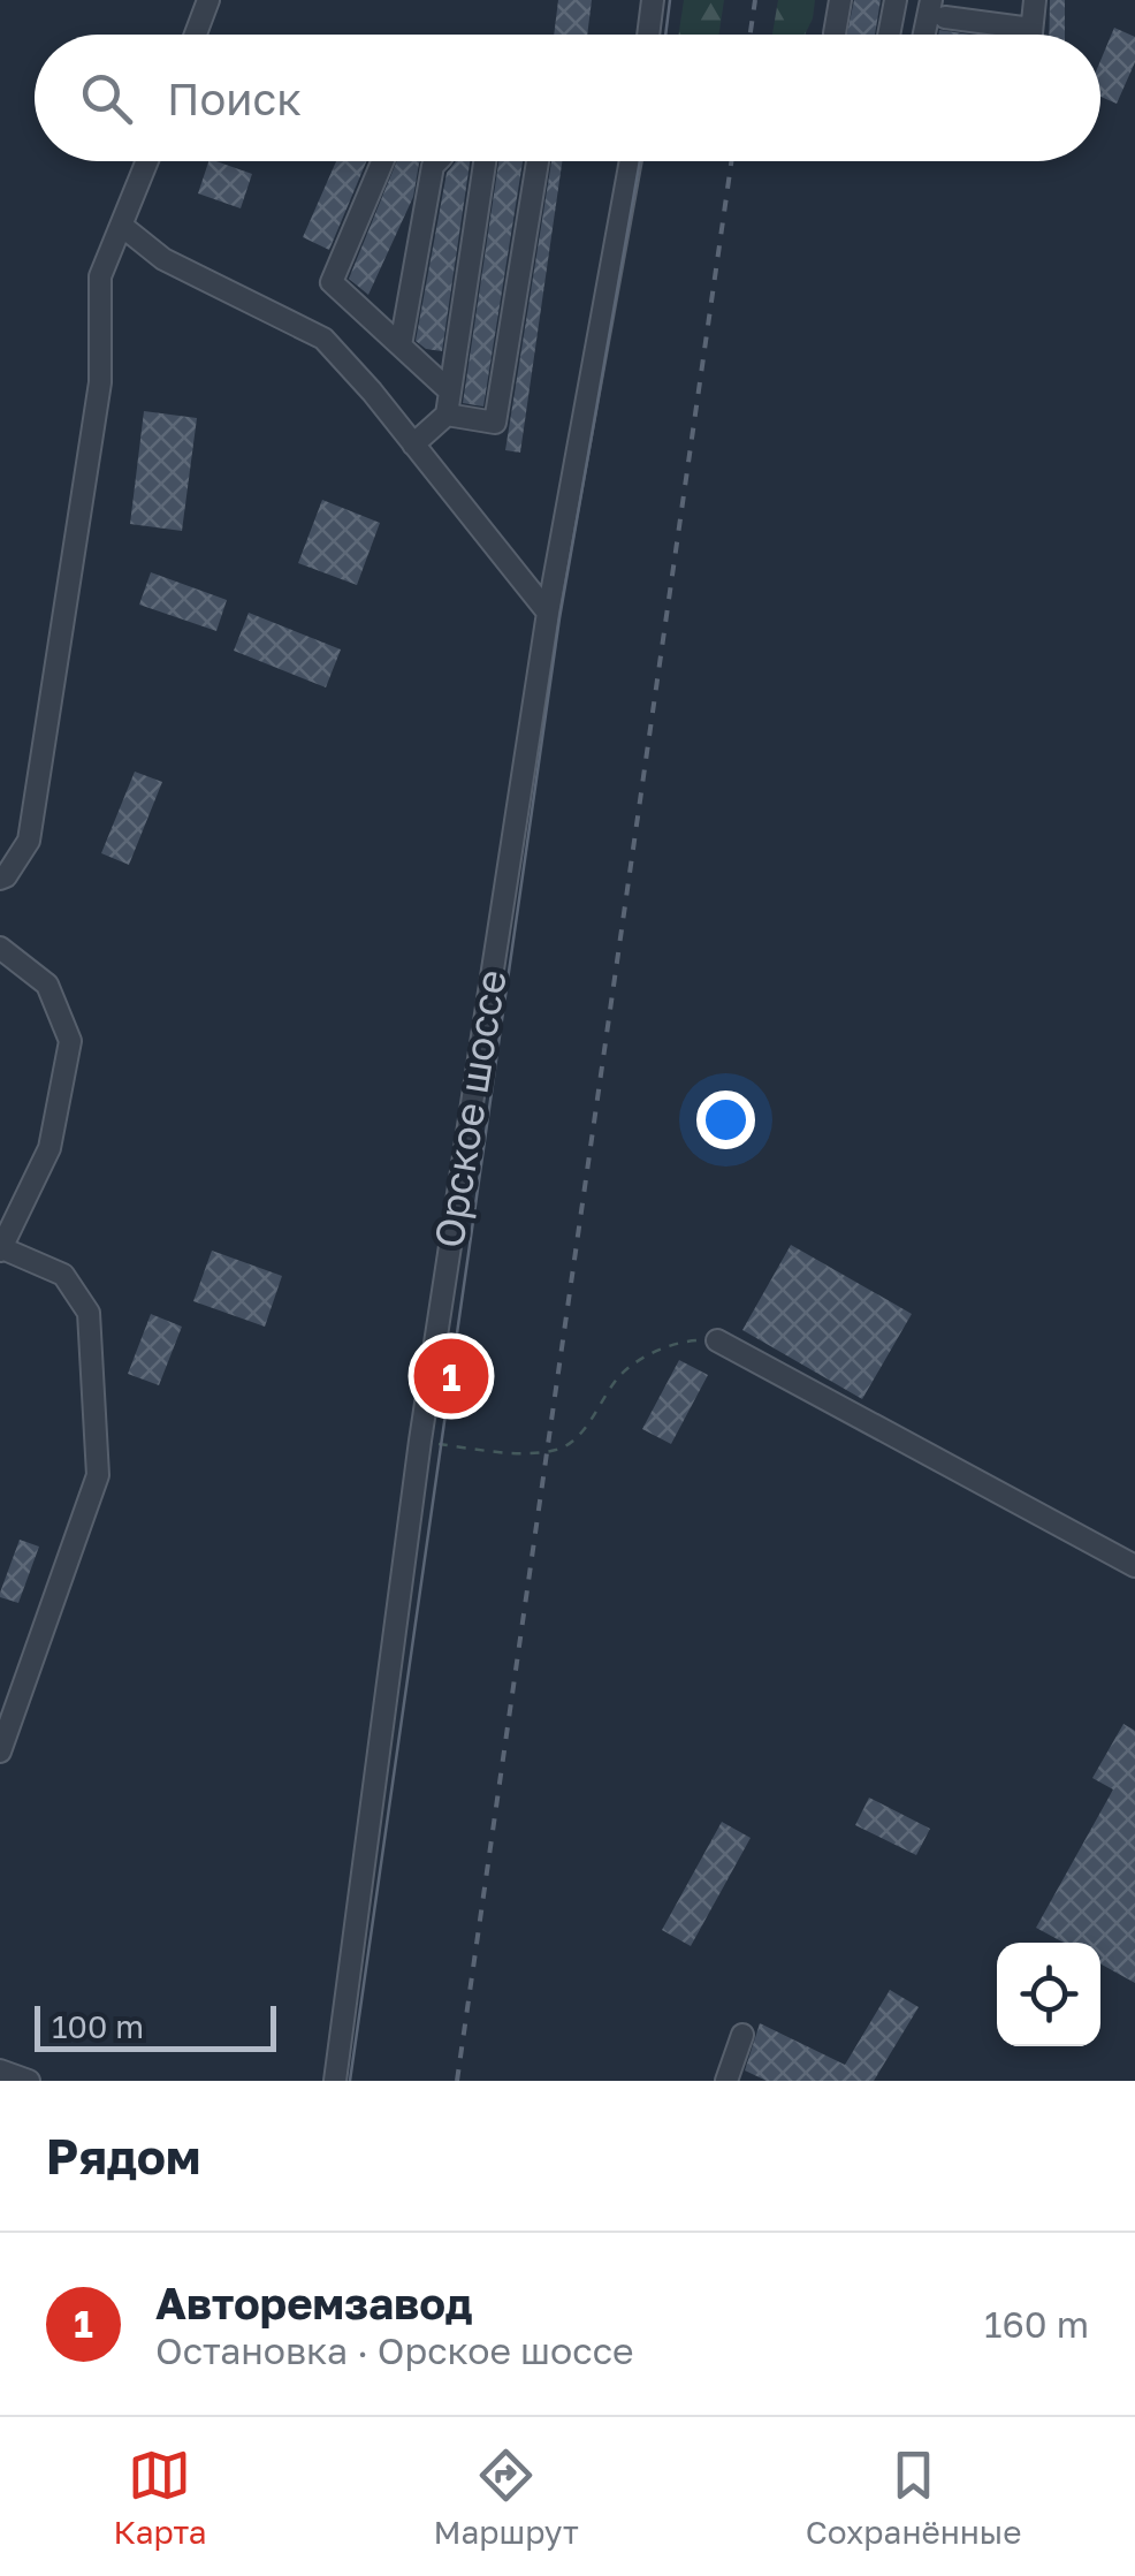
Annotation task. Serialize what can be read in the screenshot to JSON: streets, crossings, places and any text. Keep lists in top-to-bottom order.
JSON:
{
  "streets": {
    "street": ["Орское шоссе"]
  },
  "scale_bar": "100 m",
  "page": {
    "search": "Поиск",
    "pins": "1",
    "scale": "100 m",
    "heading": "Рядом",
    "list": [
      {
        "mark": "1",
        "name": "Авторемзавод",
        "note": "Остановка · Орское шоссе",
        "value": "160 m"
      }
    ],
    "nav": ["Карта", "Маршрут", "Сохранённые"]
  }
}
